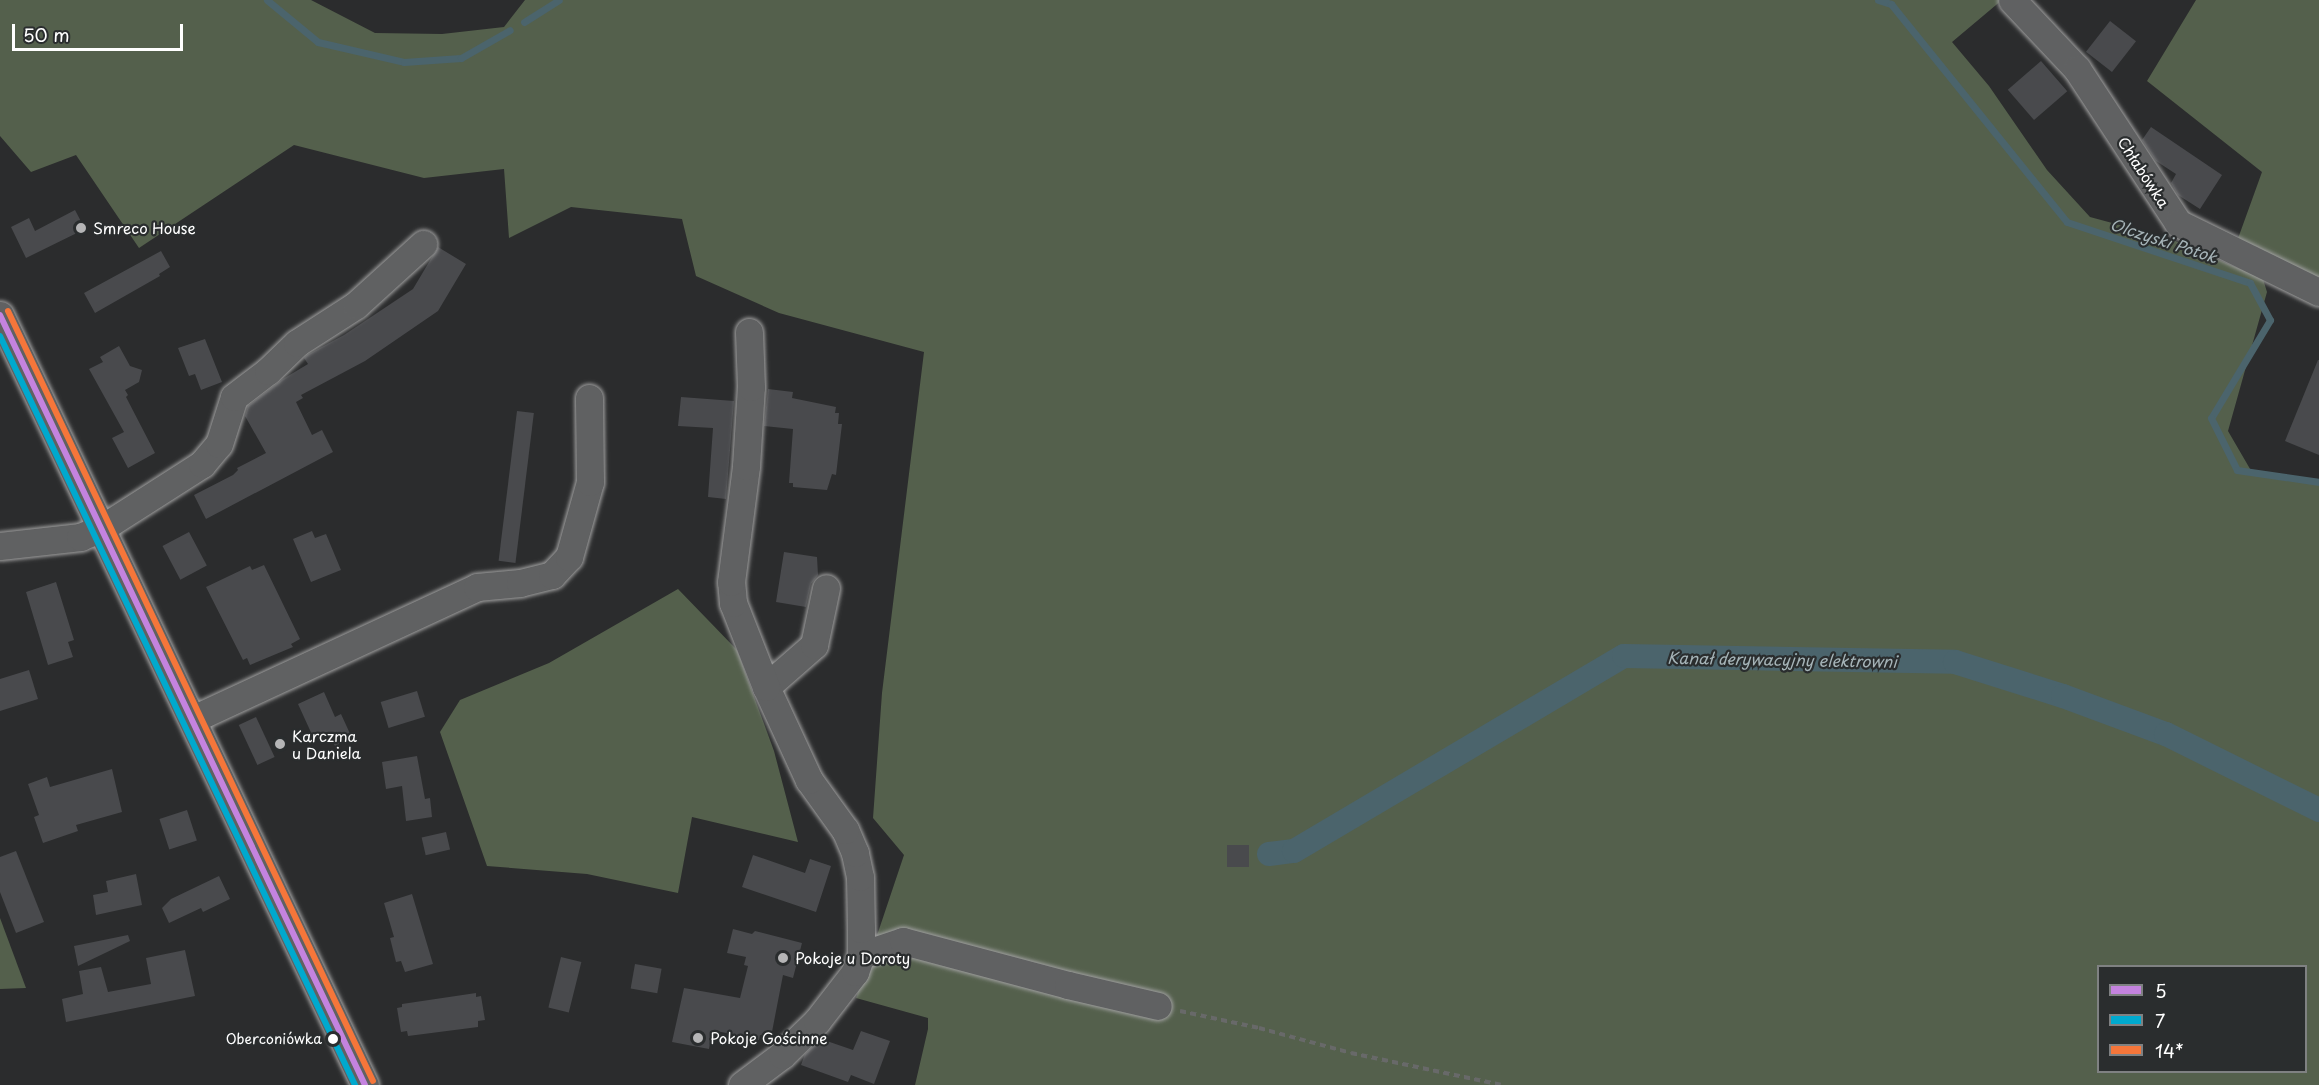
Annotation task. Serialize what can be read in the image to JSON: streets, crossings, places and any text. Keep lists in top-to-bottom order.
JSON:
{
  "streets": {
    "street": ["Chłabówka"]
  },
  "water": ["Olczyski Potok", "Kanał derywacyjny elektrowni"],
  "places": [
    "Smreco House",
    "Karczma u Daniela",
    "Pokoje u Doroty",
    "Pokoje Gościnne",
    "Oberconiówka"
  ],
  "lines": ["transit line 14*", "transit line 5", "transit line 7"],
  "legend": ["5", "7", "14*"],
  "scale_bar": "50 m"
}
